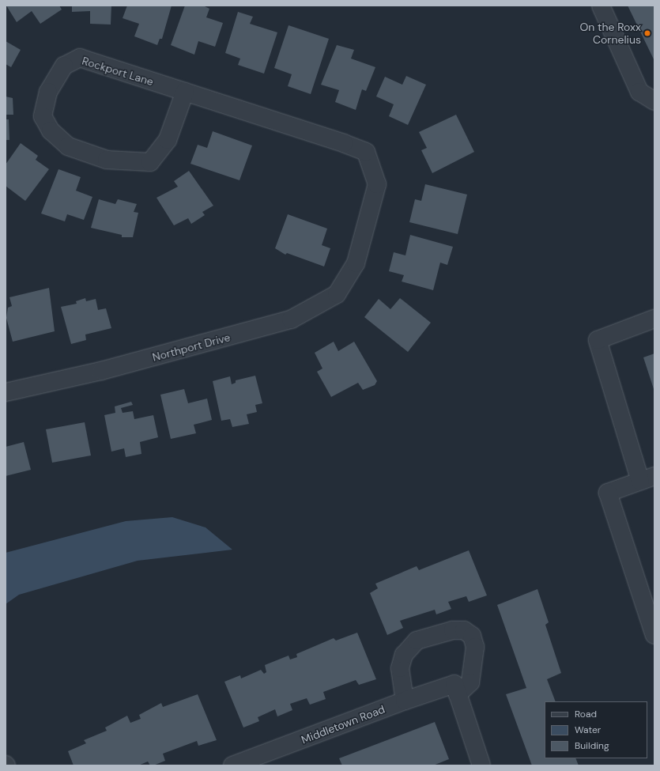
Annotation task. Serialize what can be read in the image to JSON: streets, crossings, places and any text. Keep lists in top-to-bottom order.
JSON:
{
  "streets": {
    "street": ["Rockport Lane", "Northport Drive", "Middletown Road"]
  },
  "crossings": [
    ["Rockport Lane", "Northport Drive"]
  ],
  "places": ["On the Roxx Cornelius"],
  "legend": ["Road", "Water", "Building"]
}
